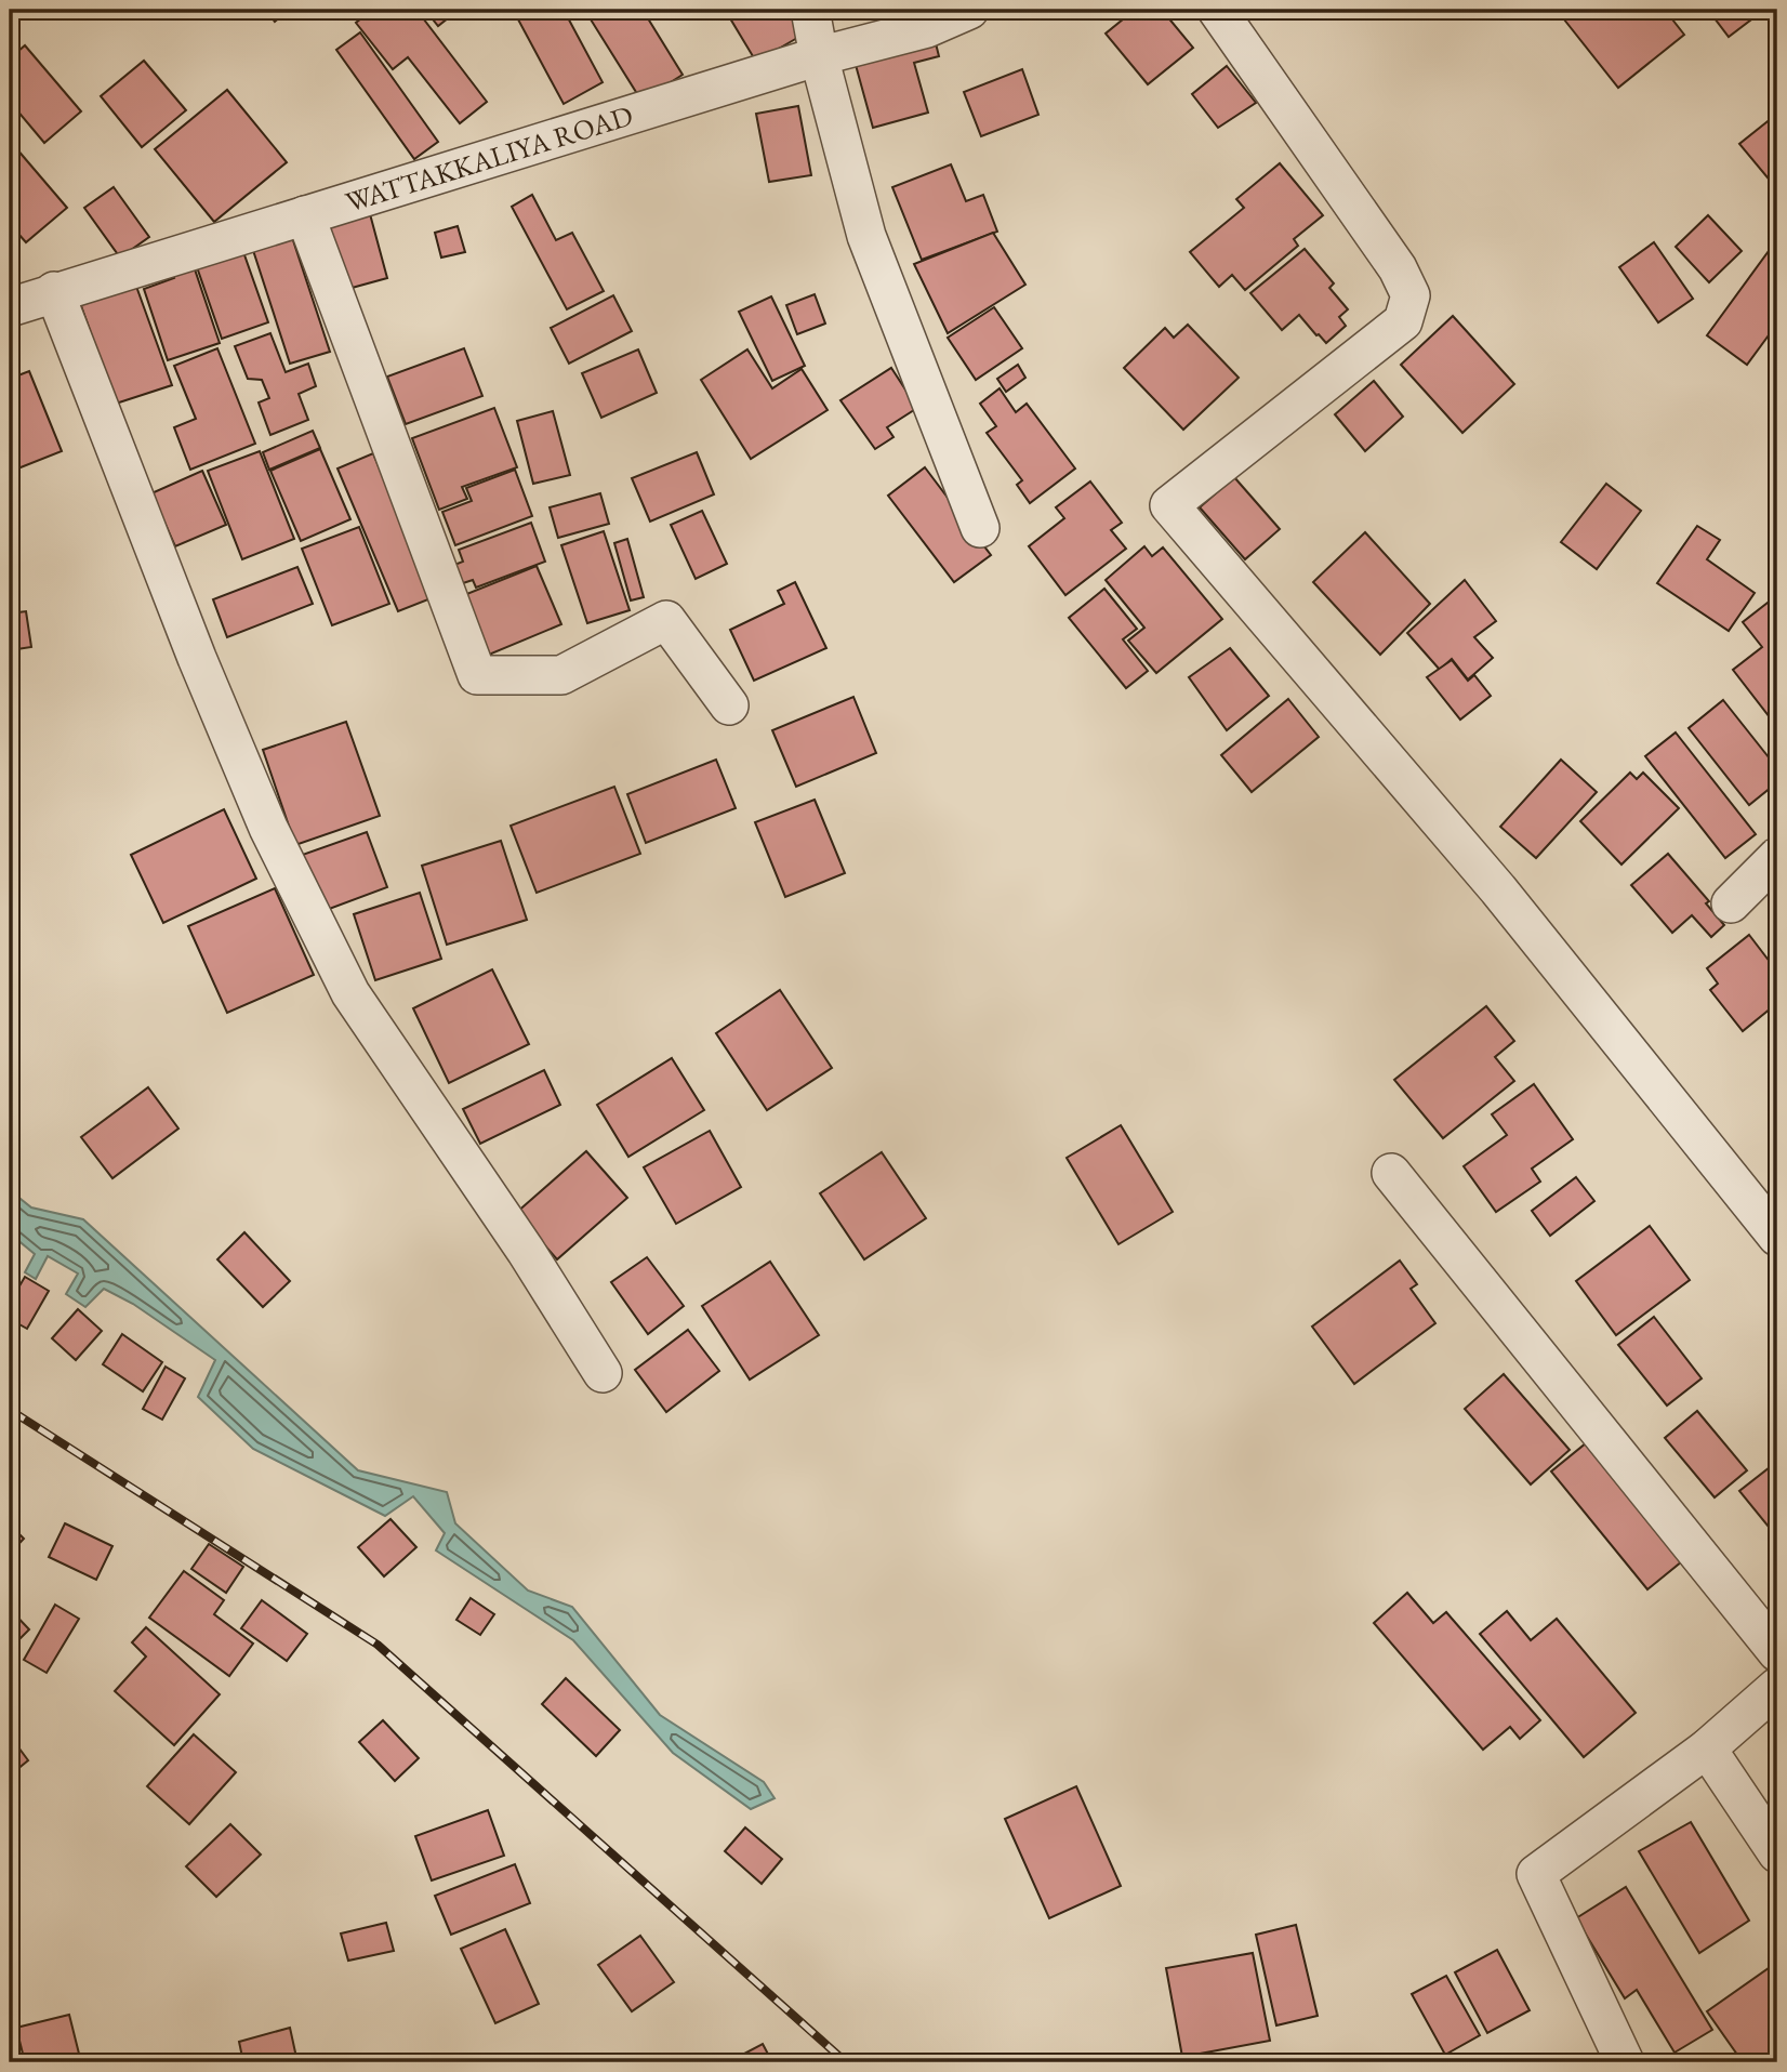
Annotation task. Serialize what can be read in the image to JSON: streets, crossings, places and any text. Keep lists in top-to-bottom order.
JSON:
{
  "streets": {
    "street": ["WATTAKKALIYA ROAD"]
  }
}
